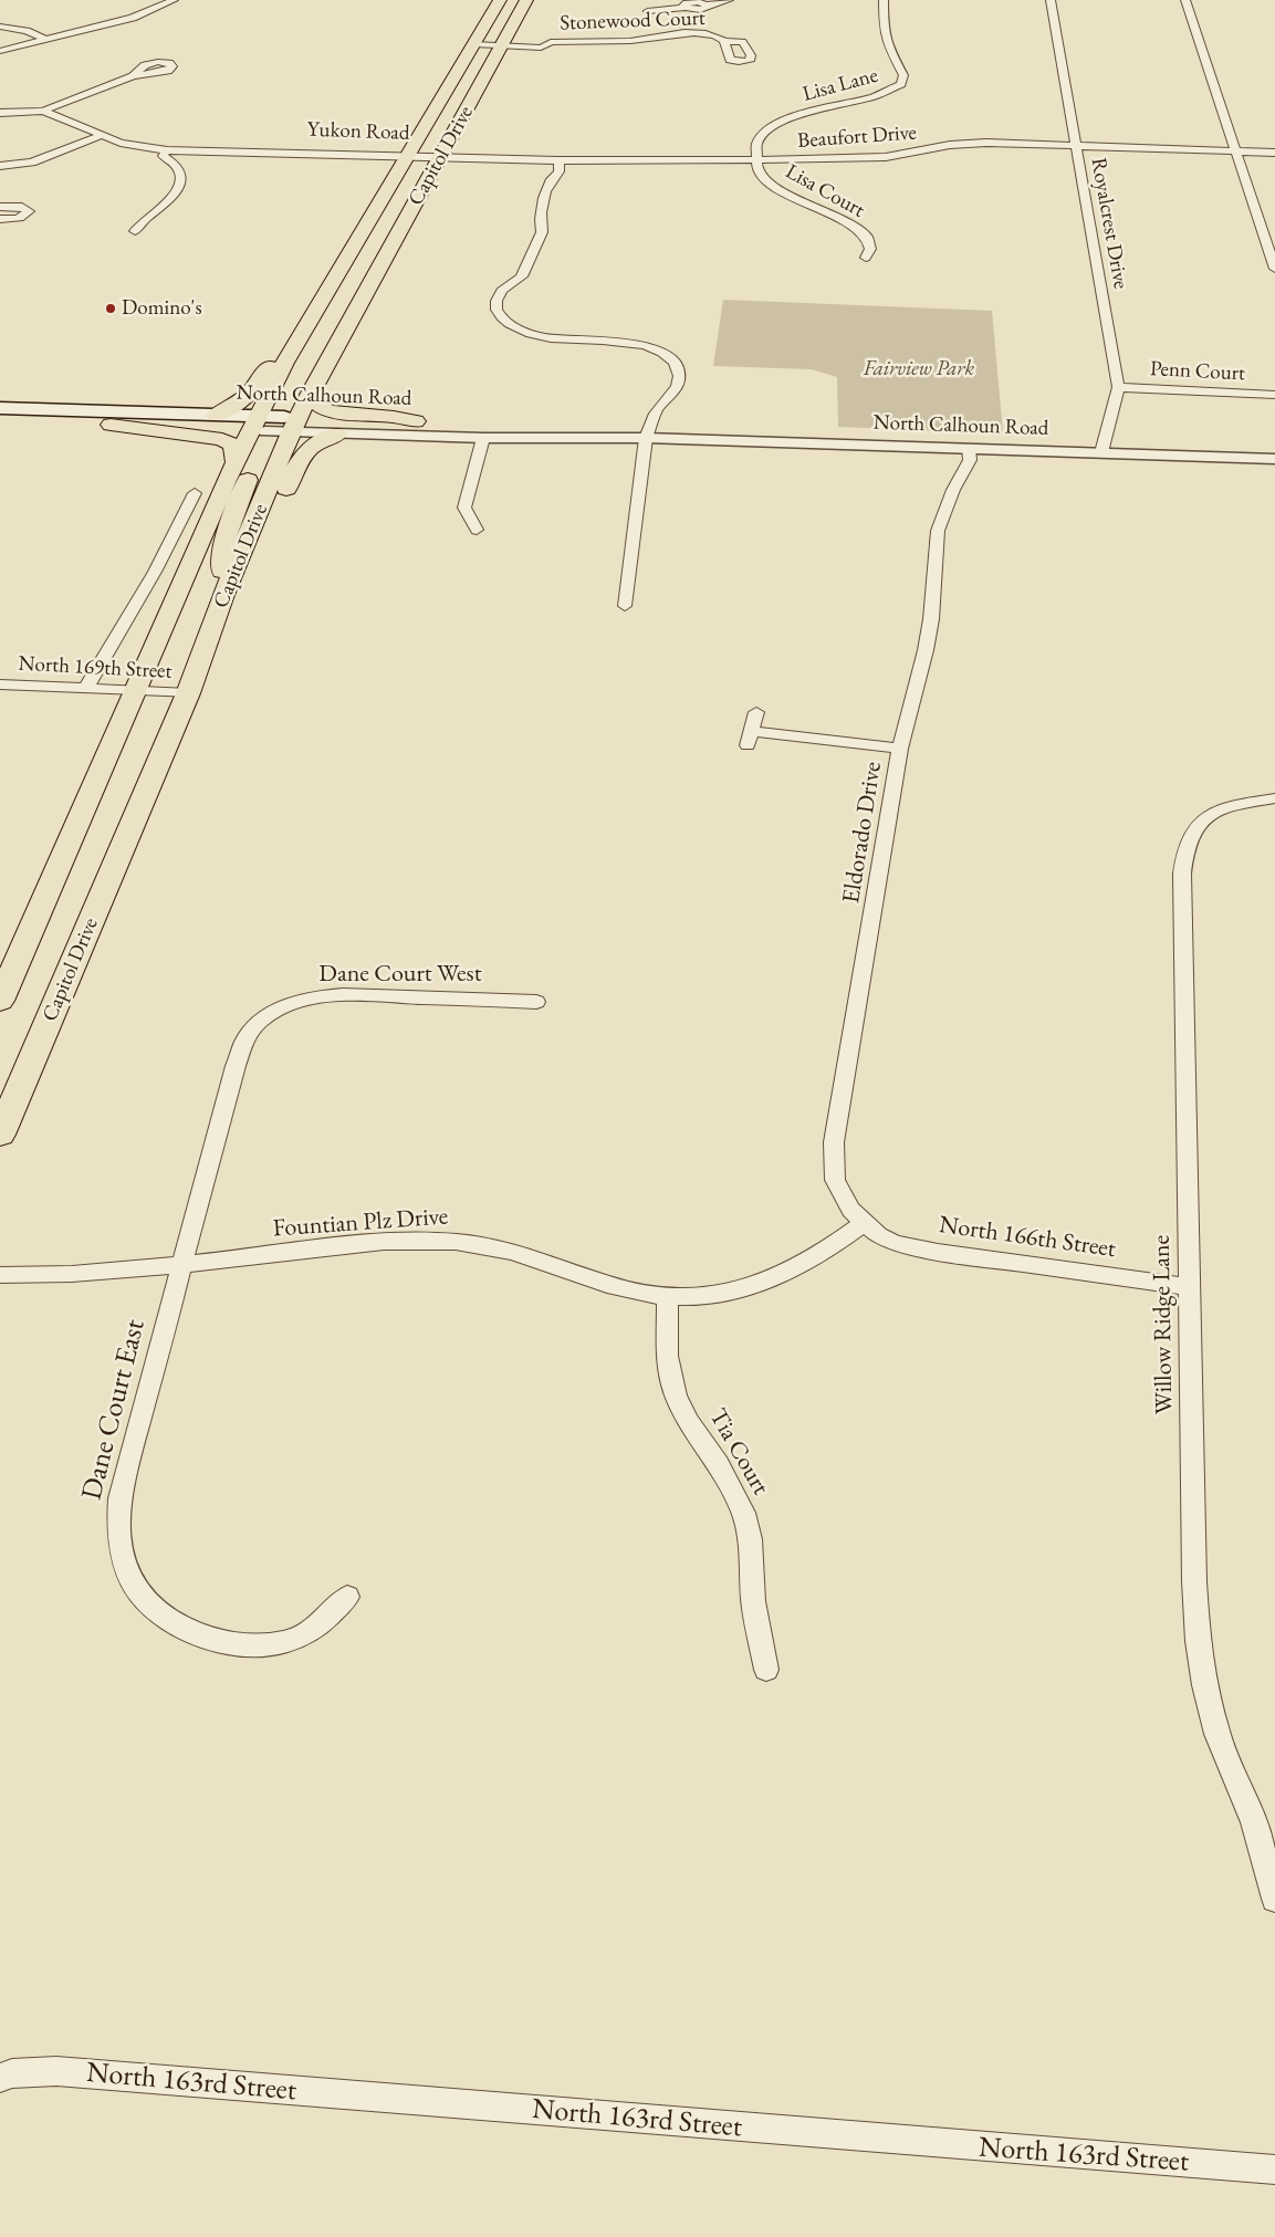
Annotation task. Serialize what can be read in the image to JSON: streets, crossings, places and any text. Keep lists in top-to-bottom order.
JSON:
{
  "streets": {
    "main road": ["Capitol Drive", "North Calhoun Road"],
    "street": [
      "Stonewood Court",
      "Lisa Lane",
      "Yukon Road",
      "Beaufort Drive",
      "Lisa Court",
      "Royalcrest Drive",
      "Penn Court",
      "North 169th Street",
      "Eldorado Drive",
      "Dane Court West",
      "Fountian Plz Drive",
      "North 166th Street",
      "Willow Ridge Lane",
      "Dane Court East",
      "Tia Court",
      "North 163rd Street"
    ]
  },
  "crossings": [
    ["Stonewood Court", "Capitol Drive"],
    ["Lisa Lane", "Beaufort Drive"],
    ["Lisa Lane", "Lisa Court"],
    ["Yukon Road", "Beaufort Drive"],
    ["Yukon Road", "Capitol Drive"],
    ["Beaufort Drive", "Capitol Drive"],
    ["Beaufort Drive", "Lisa Court"],
    ["Beaufort Drive", "Royalcrest Drive"],
    ["Capitol Drive", "North Calhoun Road"],
    ["Capitol Drive", "North 169th Street"],
    ["Royalcrest Drive", "Penn Court"],
    ["Royalcrest Drive", "North Calhoun Road"],
    ["North Calhoun Road", "Eldorado Drive"],
    ["Eldorado Drive", "Fountian Plz Drive"],
    ["Eldorado Drive", "North 166th Street"],
    ["Dane Court West", "Fountian Plz Drive"],
    ["Dane Court West", "Dane Court East"],
    ["Fountian Plz Drive", "North 166th Street"],
    ["Fountian Plz Drive", "Dane Court East"],
    ["Fountian Plz Drive", "Tia Court"],
    ["North 166th Street", "Willow Ridge Lane"]
  ],
  "parks": ["Fairview Park"],
  "places": ["Domino's"]
}
